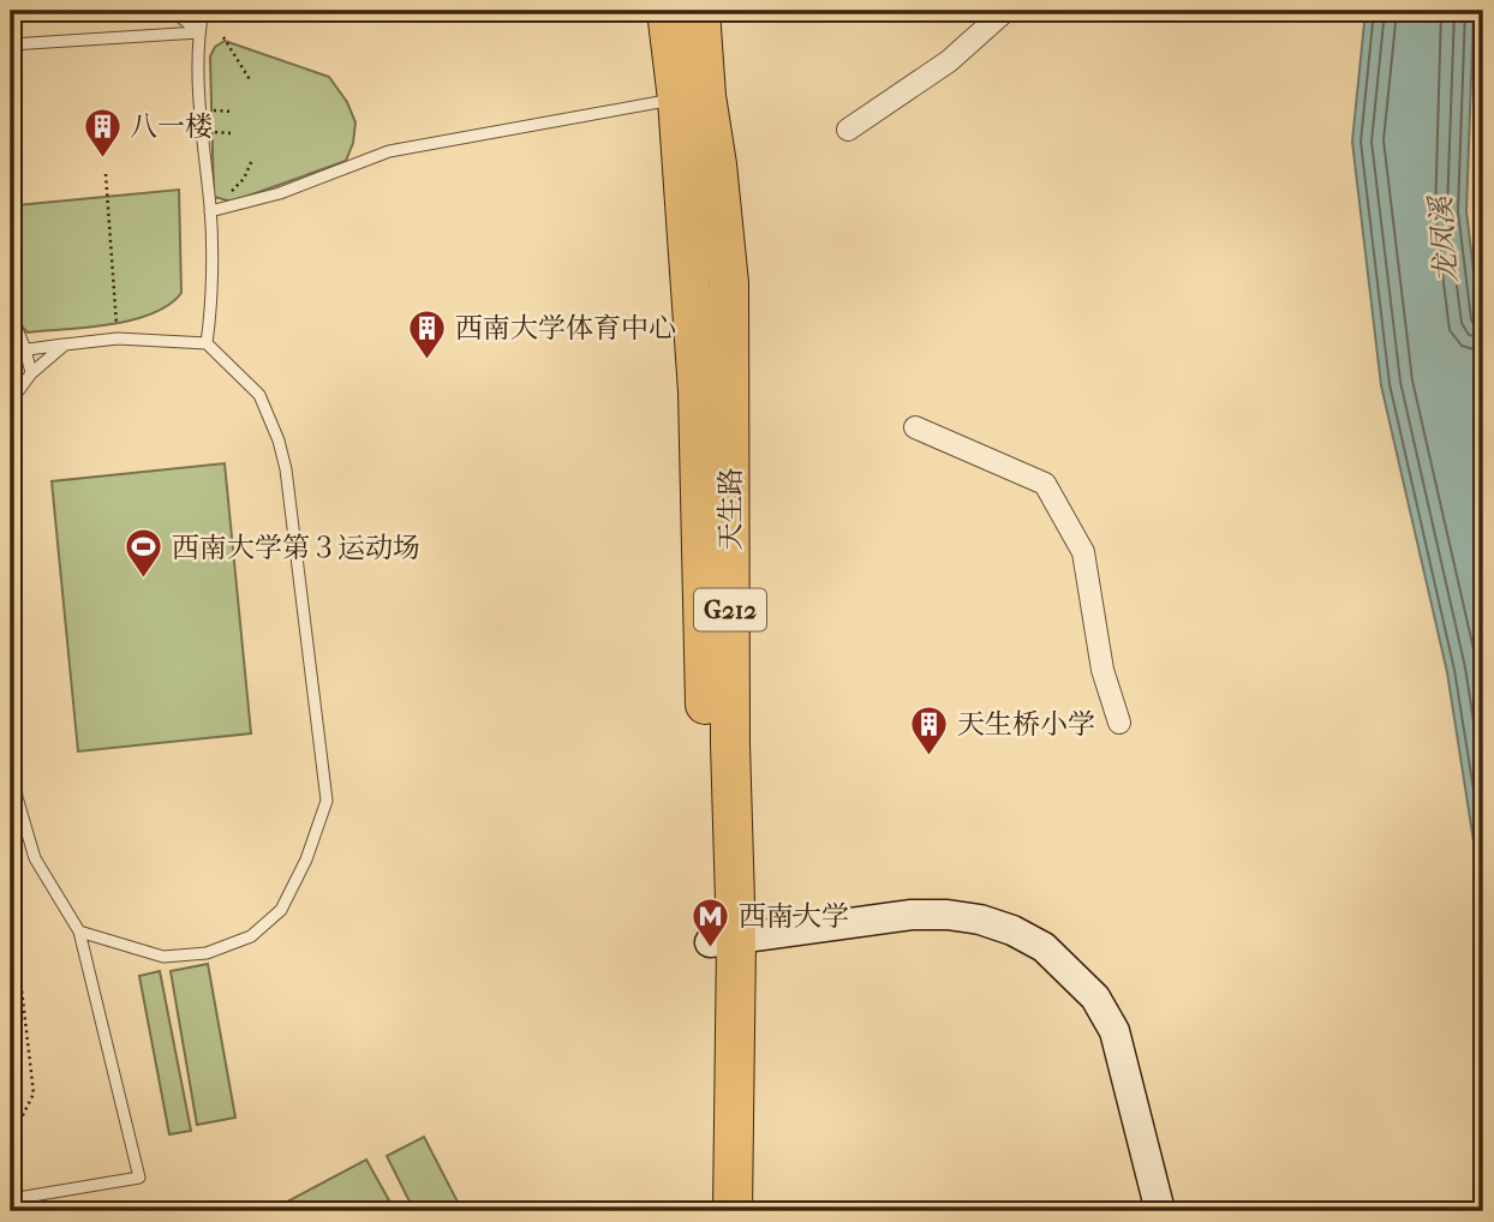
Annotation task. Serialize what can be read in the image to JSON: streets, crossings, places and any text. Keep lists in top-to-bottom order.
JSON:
{
  "streets": {
    "highway": ["天生路", "G212"]
  },
  "water": ["龙凤溪"],
  "places": {
    "building": ["八一楼", "西南大学体育中心", "天生桥小学"],
    "sports": ["西南大学第３运动场"],
    "metro station": ["西南大学"]
  }
}
